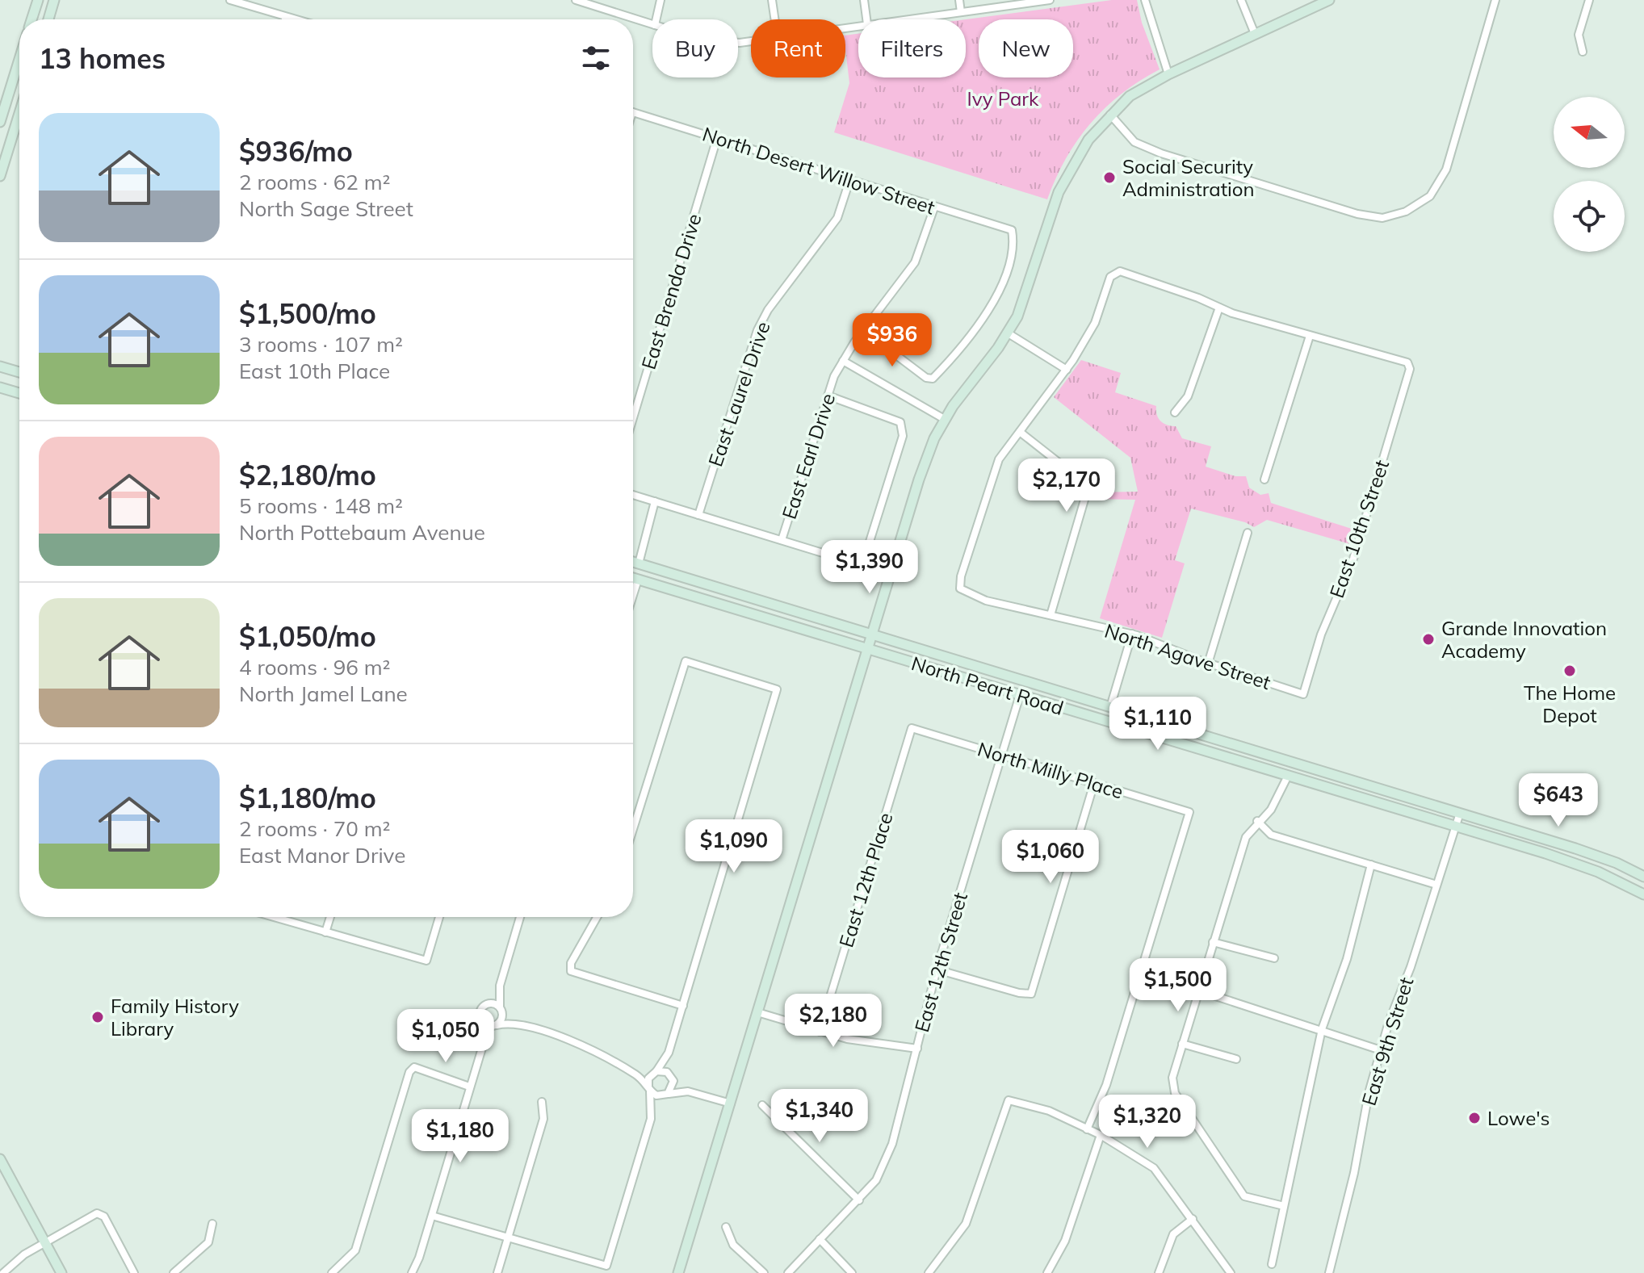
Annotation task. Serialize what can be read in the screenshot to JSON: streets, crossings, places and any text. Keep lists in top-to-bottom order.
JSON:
{
  "streets": {
    "street": [
      "North Desert Willow Street",
      "East Brenda Drive",
      "East Laurel Drive",
      "East Earl Drive",
      "East 10th Street",
      "North Agave Street",
      "North Peart Road",
      "North Milly Place",
      "East 12th Place",
      "East 12th Street",
      "East 9th Street"
    ]
  },
  "crossings": [
    ["North Desert Willow Street", "East Brenda Drive"],
    ["North Desert Willow Street", "East Laurel Drive"],
    ["North Desert Willow Street", "East Earl Drive"],
    ["East 10th Street", "North Agave Street"],
    ["North Peart Road", "East 12th Street"],
    ["North Peart Road", "East 9th Street"],
    ["North Milly Place", "East 12th Place"],
    ["North Milly Place", "East 12th Street"]
  ],
  "parks": ["Ivy Park"],
  "places": [
    "Social Security Administration",
    "Grande Innovation Academy",
    "The Home Depot",
    "Family History Library",
    "Lowe's"
  ],
  "north": "left",
  "page": {
    "chip": [
      "Buy",
      "Rent",
      "Filters",
      "New"
    ],
    "heading": "13 homes",
    "list": [
      {
        "name": "$936/mo",
        "note": "2 rooms · 62 m² · North Sage Street"
      },
      {
        "name": "$1,500/mo",
        "note": "3 rooms · 107 m² · East 10th Place"
      },
      {
        "name": "$2,180/mo",
        "note": "5 rooms · 148 m² · North Pottebaum Avenue"
      },
      {
        "name": "$1,050/mo",
        "note": "4 rooms · 96 m² · North Jamel Lane"
      },
      {
        "name": "$1,180/mo",
        "note": "2 rooms · 70 m² · East Manor Drive"
      }
    ],
    "price": [
      "$936",
      "$2,170",
      "$1,390",
      "$1,110",
      "$643",
      "$1,090",
      "$1,060",
      "$1,500",
      "$2,180",
      "$1,050",
      "$1,340",
      "$1,320",
      "$1,180"
    ]
  }
}
